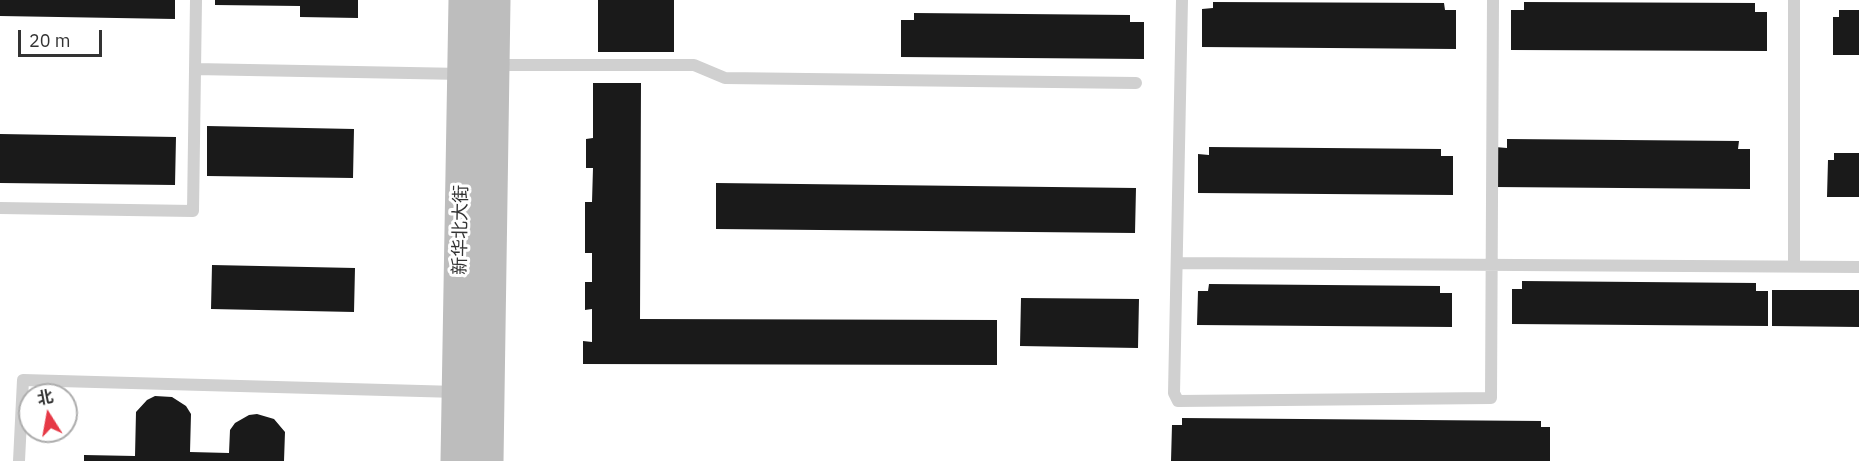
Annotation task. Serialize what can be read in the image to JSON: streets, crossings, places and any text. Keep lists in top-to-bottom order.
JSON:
{
  "streets": {
    "main road": ["新华北大街"]
  },
  "scale_bar": "20 m",
  "north": "top"
}
